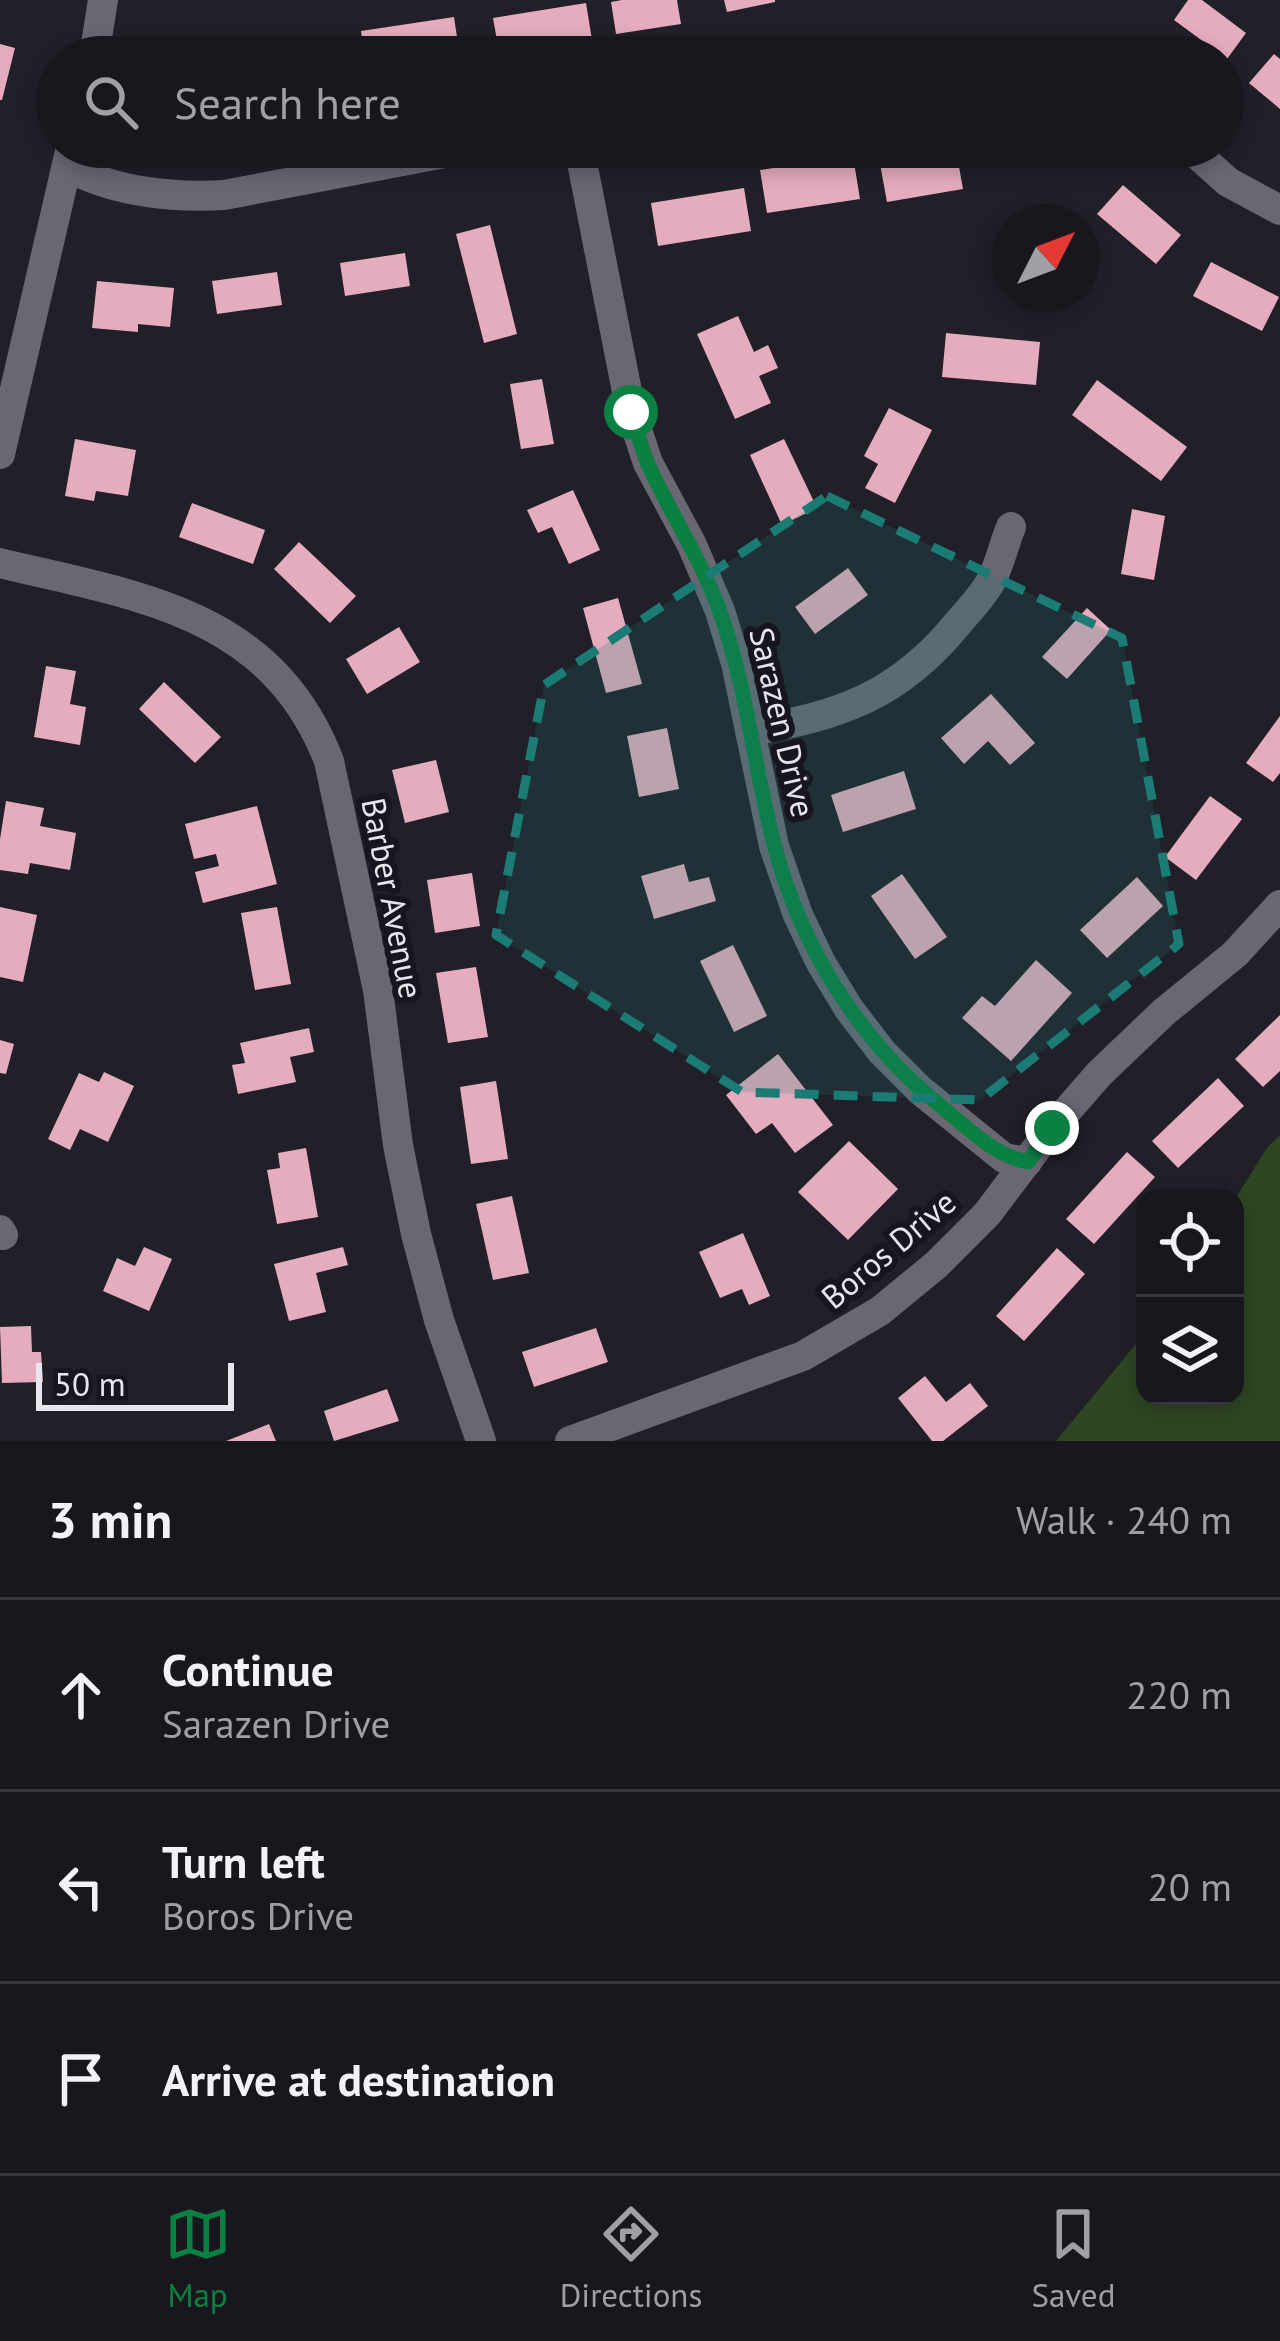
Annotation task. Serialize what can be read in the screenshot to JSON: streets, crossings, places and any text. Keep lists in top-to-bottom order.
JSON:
{
  "streets": {
    "street": ["Sarazen Drive", "Barber Avenue", "Boros Drive"]
  },
  "crossings": [
    ["Sarazen Drive", "Boros Drive"]
  ],
  "scale_bar": "50 m",
  "north": "top right",
  "page": {
    "search": "Search here",
    "scale": "50 m",
    "heading": ["3 min", "Walk · 240 m"],
    "list": [
      ["Continue", "Sarazen Drive", "220 m"],
      ["Turn left", "Boros Drive", "20 m"],
      "Arrive at destination"
    ],
    "nav": ["Map", "Directions", "Saved"]
  }
}
